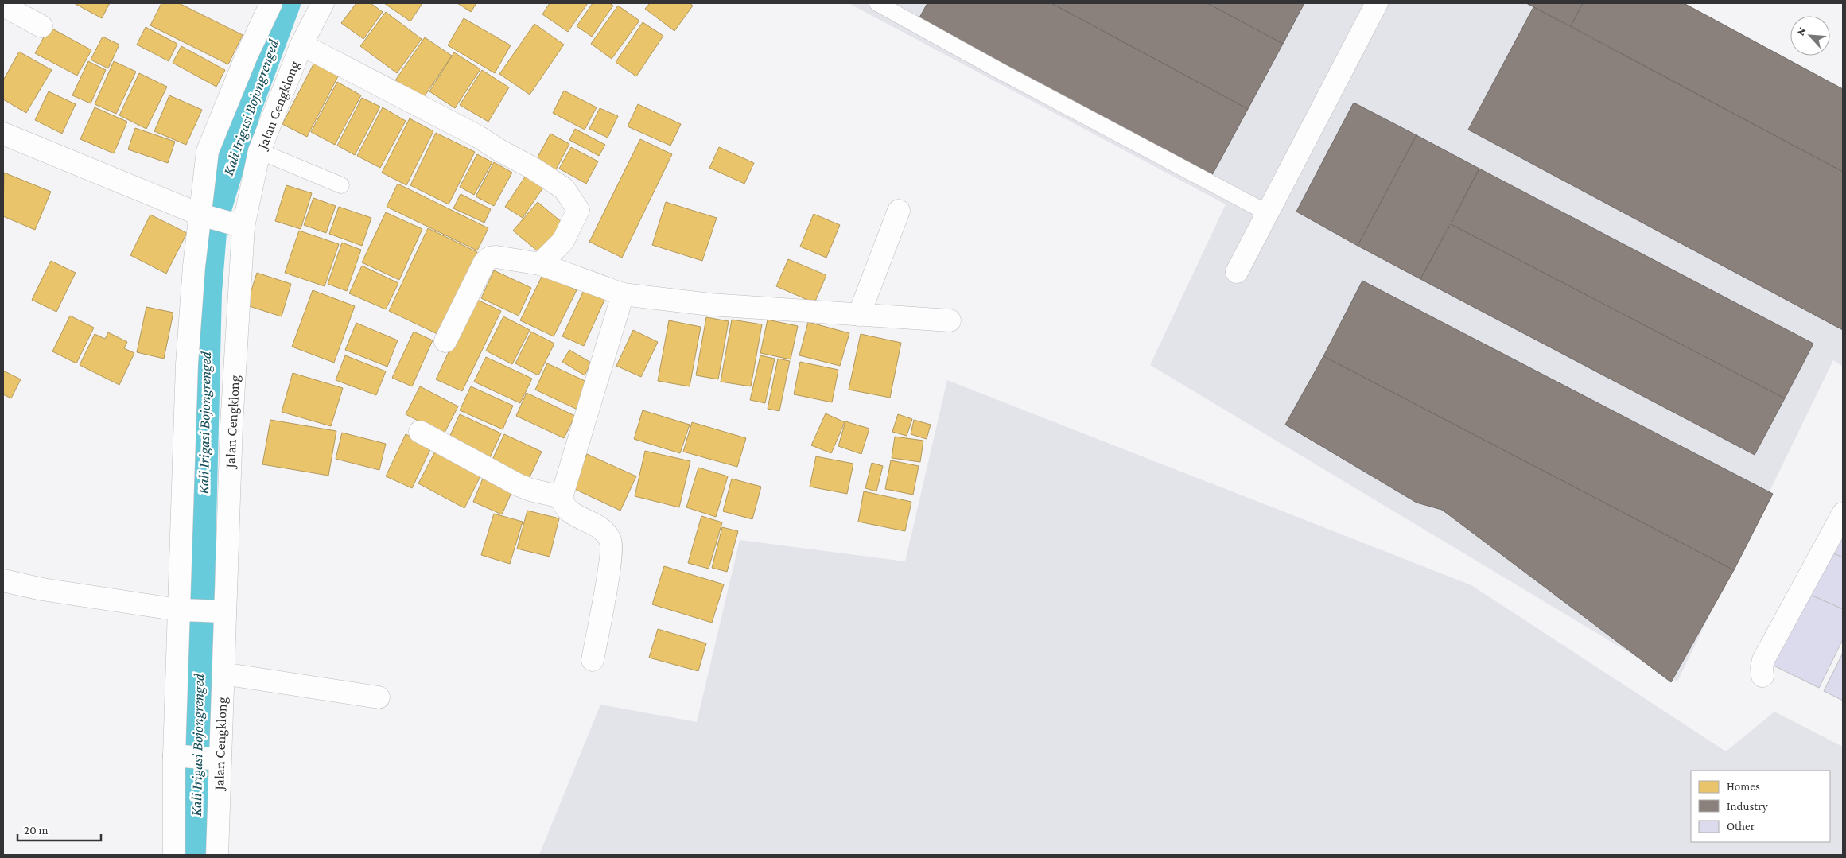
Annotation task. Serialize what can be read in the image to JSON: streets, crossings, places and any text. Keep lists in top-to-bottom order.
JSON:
{
  "streets": {
    "street": ["Jalan Cengklong"]
  },
  "water": ["Kali Irigasi Bojongrenged"],
  "legend": ["Homes", "Industry", "Other"],
  "scale_bar": "20 m",
  "north": "top left"
}
